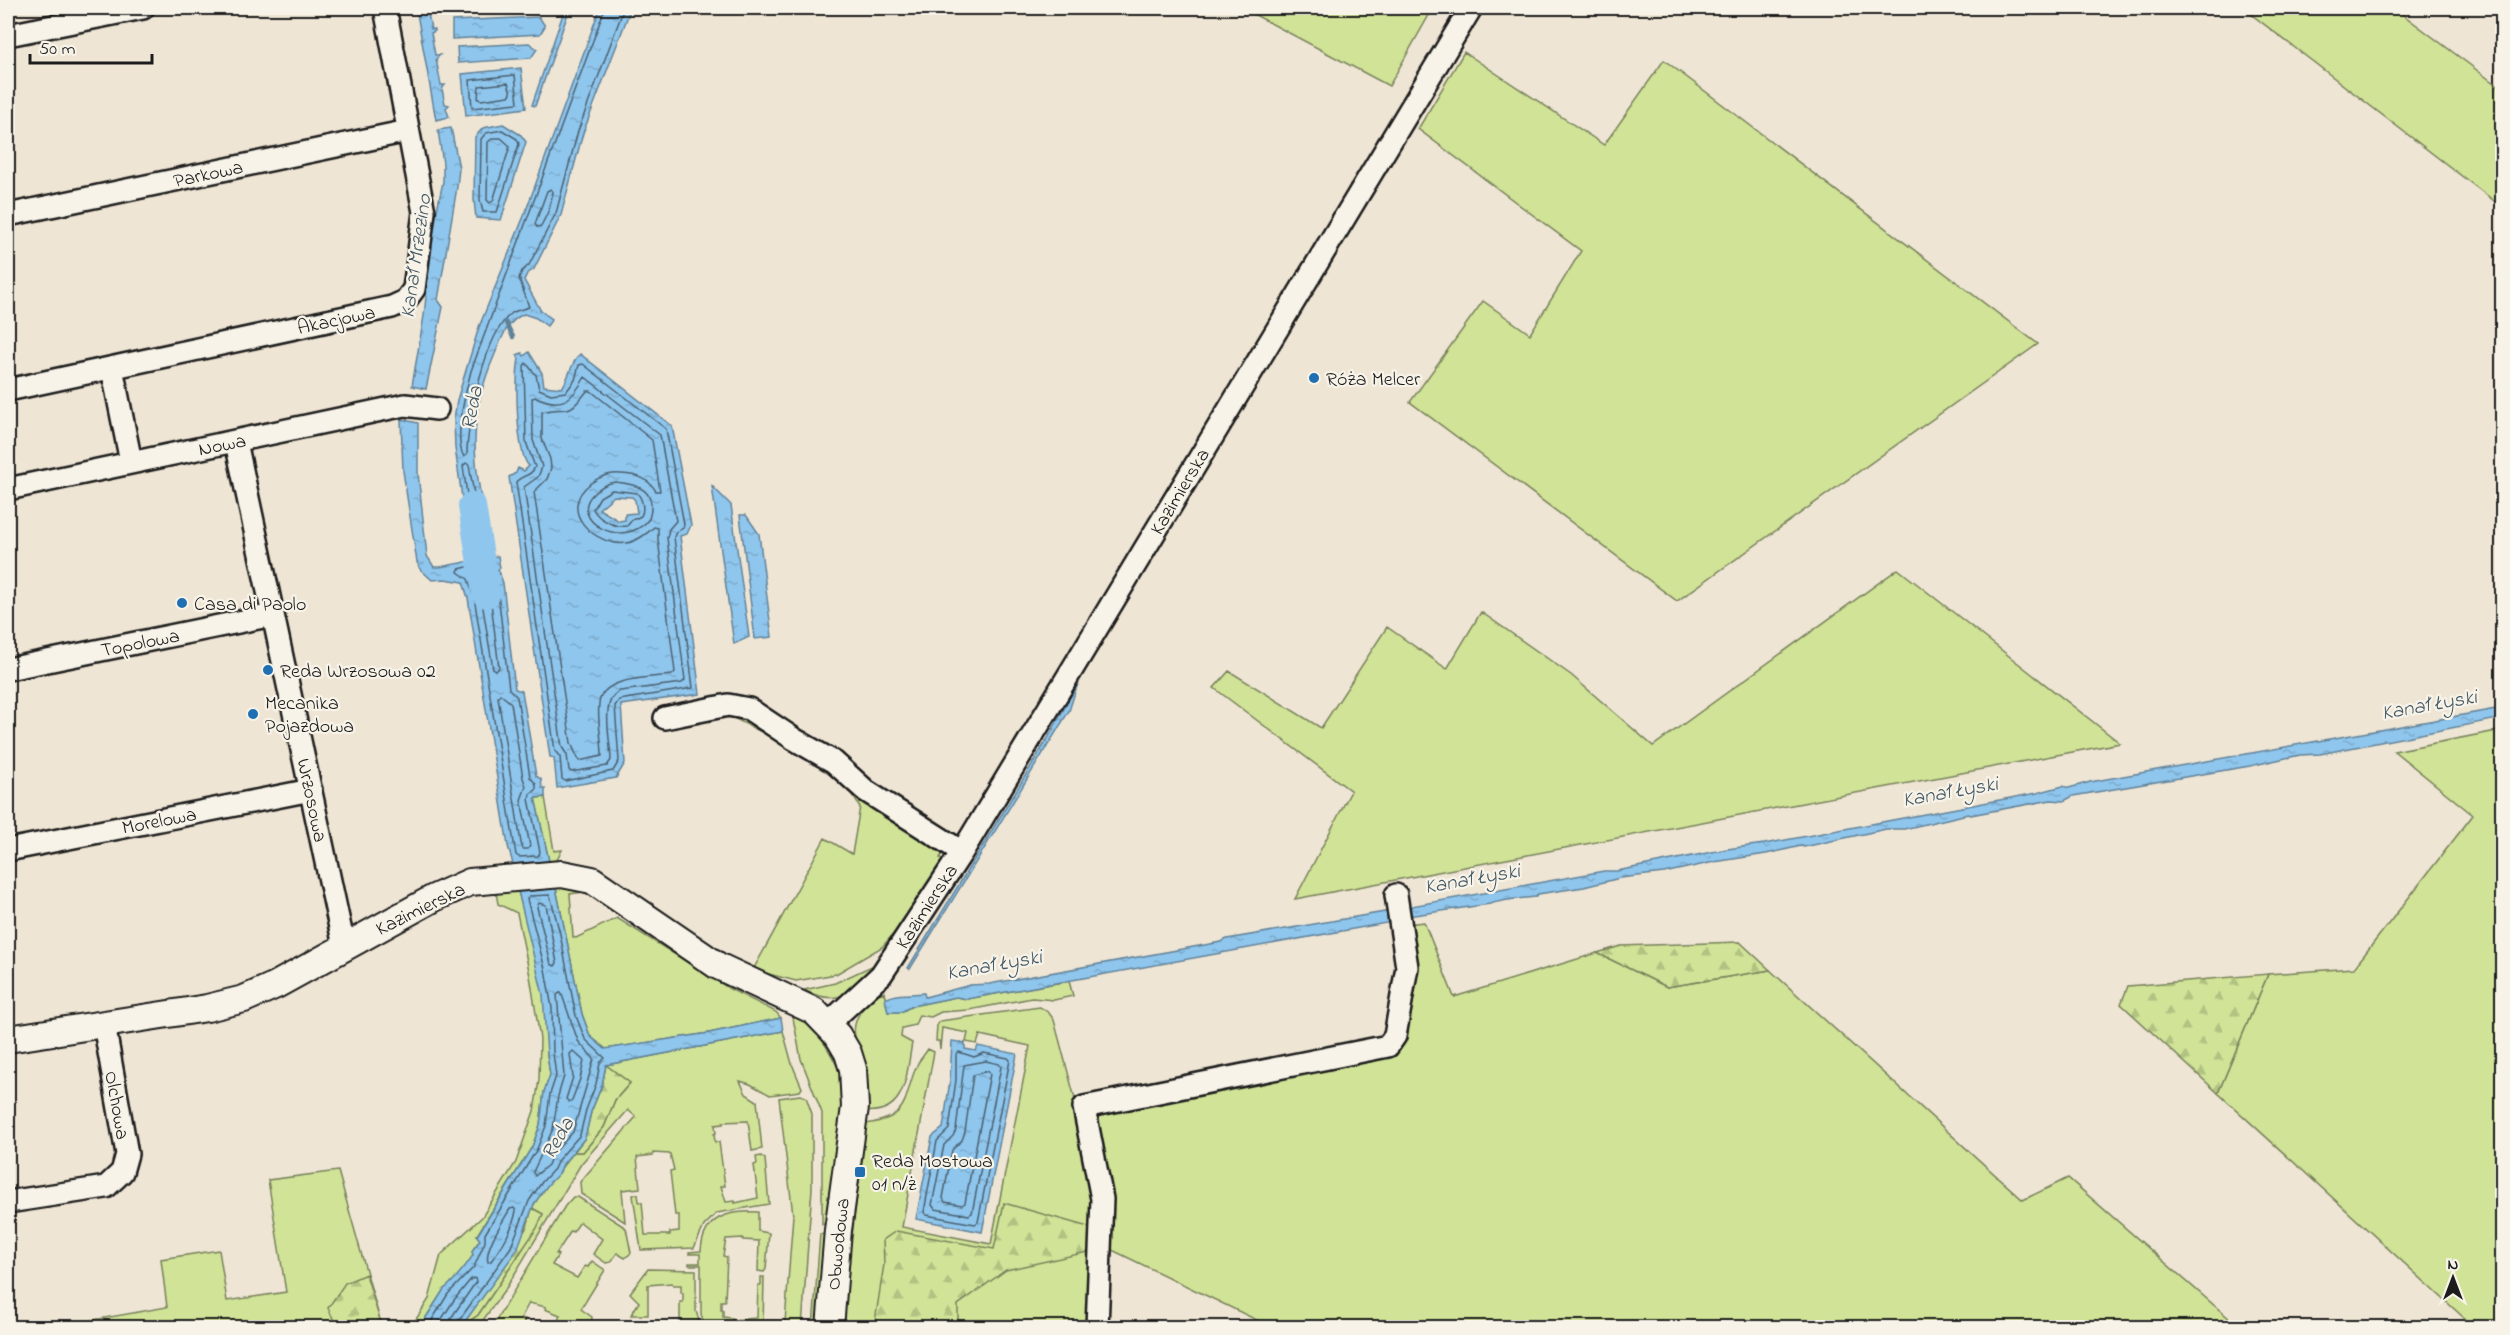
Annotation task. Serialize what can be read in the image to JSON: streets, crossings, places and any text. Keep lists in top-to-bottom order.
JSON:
{
  "streets": {
    "main road": ["Kazimierska", "Obwodowa"],
    "street": [
      "Parkowa",
      "Akacjowa",
      "Nowa",
      "Topolowa",
      "Wrzosowa",
      "Morelowa",
      "Olchowa"
    ]
  },
  "crossings": [
    ["Parkowa", "Akacjowa"],
    ["Nowa", "Wrzosowa"],
    ["Kazimierska", "Wrzosowa"],
    ["Kazimierska", "Olchowa"],
    ["Kazimierska", "Obwodowa"],
    ["Topolowa", "Wrzosowa"],
    ["Wrzosowa", "Morelowa"]
  ],
  "water": ["Kanał Mrzezino", "Reda", "Kanał Łyski"],
  "places": {
    "other": [
      "Róża Melcer",
      "Casa di Paolo",
      "Reda Wrzosowa 02",
      "Mecanika Pojazdowa"
    ],
    "transit": ["Reda Mostowa 01 n/ż"]
  },
  "scale_bar": "50 m",
  "north": "top"
}
